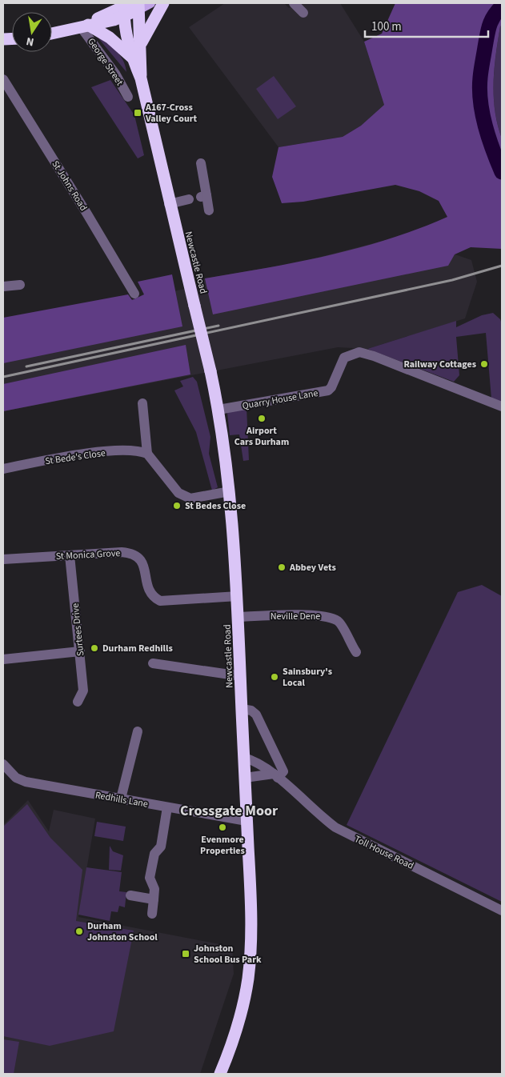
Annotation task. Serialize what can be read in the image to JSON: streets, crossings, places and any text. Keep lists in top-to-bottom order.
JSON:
{
  "streets": {
    "highway": ["Newcastle Road"],
    "street": [
      "George Street",
      "St Johns Road",
      "Quarry House Lane",
      "St Bede's Close",
      "St Monica Grove",
      "Neville Dene",
      "Surtees Drive",
      "Redhills Lane",
      "Toll House Road"
    ]
  },
  "crossings": [
    ["Newcastle Road", "Quarry House Lane"],
    ["Newcastle Road", "St Monica Grove"],
    ["Newcastle Road", "Neville Dene"],
    ["Newcastle Road", "Redhills Lane"],
    ["Newcastle Road", "Toll House Road"],
    ["St Monica Grove", "Surtees Drive"]
  ],
  "districts": ["Crossgate Moor"],
  "places": {
    "transit": ["A167-Cross Valley Court", "Johnston School Bus Park"],
    "other": [
      "Railway Cottages",
      "Airport Cars Durham",
      "St Bedes Close",
      "Abbey Vets",
      "Durham Redhills",
      "Sainsbury's Local",
      "Evenmore Properties",
      "Durham Johnston School"
    ]
  },
  "scale_bar": "100 m",
  "north": "bottom"
}
